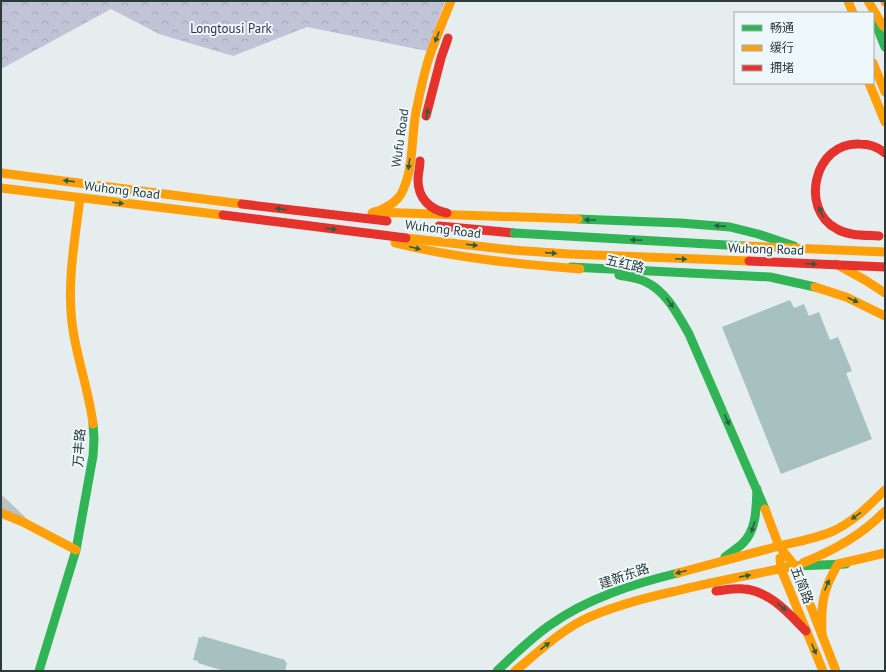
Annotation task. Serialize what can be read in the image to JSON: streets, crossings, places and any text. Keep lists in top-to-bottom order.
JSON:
{
  "streets": {
    "main road": [
      "Wufu Road",
      "Wuhong Road",
      "五红路",
      "万丰路",
      "建新东路",
      "五简路"
    ]
  },
  "crossings": [
    ["Wufu Road", "Wuhong Road"],
    ["Wuhong Road", "五红路"],
    ["Wuhong Road", "万丰路"],
    ["五红路", "建新东路"],
    ["五红路", "五简路"],
    ["建新东路", "五简路"]
  ],
  "parks": ["Longtousi Park"],
  "legend": ["畅通", "缓行", "拥堵"]
}
